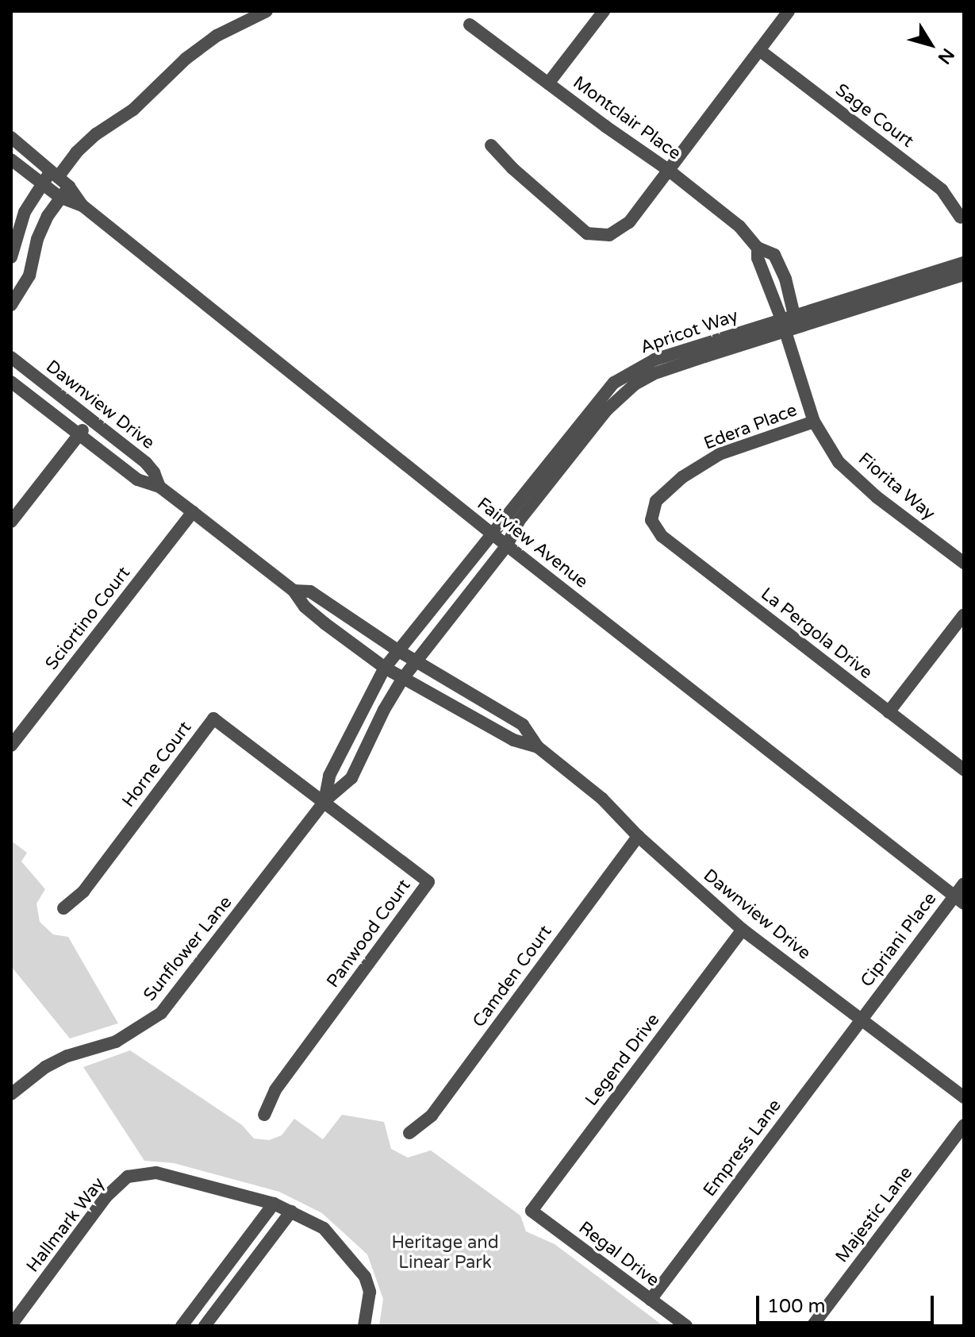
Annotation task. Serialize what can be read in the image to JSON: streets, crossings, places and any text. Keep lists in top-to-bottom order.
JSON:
{
  "streets": {
    "street": [
      "Sage Court",
      "Montclair Place",
      "Apricot Way",
      "Dawnview Drive",
      "Edera Place",
      "Fiorita Way",
      "Fairview Avenue",
      "Sciortino Court",
      "La Pergola Drive",
      "Horne Court",
      "Panwood Court",
      "Cipriani Place",
      "Sunflower Lane",
      "Camden Court",
      "Legend Drive",
      "Empress Lane",
      "Majestic Lane",
      "Hallmark Way",
      "Regal Drive"
    ]
  },
  "crossings": [
    ["Montclair Place", "Apricot Way"],
    ["Montclair Place", "Fiorita Way"],
    ["Apricot Way", "Fiorita Way"],
    ["Apricot Way", "Fairview Avenue"],
    ["Apricot Way", "Sunflower Lane"],
    ["Dawnview Drive", "Sciortino Court"],
    ["Dawnview Drive", "Cipriani Place"],
    ["Dawnview Drive", "Sunflower Lane"],
    ["Dawnview Drive", "Camden Court"],
    ["Dawnview Drive", "Legend Drive"],
    ["Dawnview Drive", "Empress Lane"],
    ["Edera Place", "Fiorita Way"],
    ["Edera Place", "La Pergola Drive"],
    ["Fairview Avenue", "Cipriani Place"],
    ["Fairview Avenue", "Sunflower Lane"],
    ["Horne Court", "Panwood Court"],
    ["Horne Court", "Sunflower Lane"],
    ["Panwood Court", "Sunflower Lane"],
    ["Cipriani Place", "Empress Lane"],
    ["Legend Drive", "Regal Drive"],
    ["Empress Lane", "Regal Drive"]
  ],
  "parks": ["Heritage and Linear Park"],
  "scale_bar": "100 m",
  "north": "bottom right"
}
